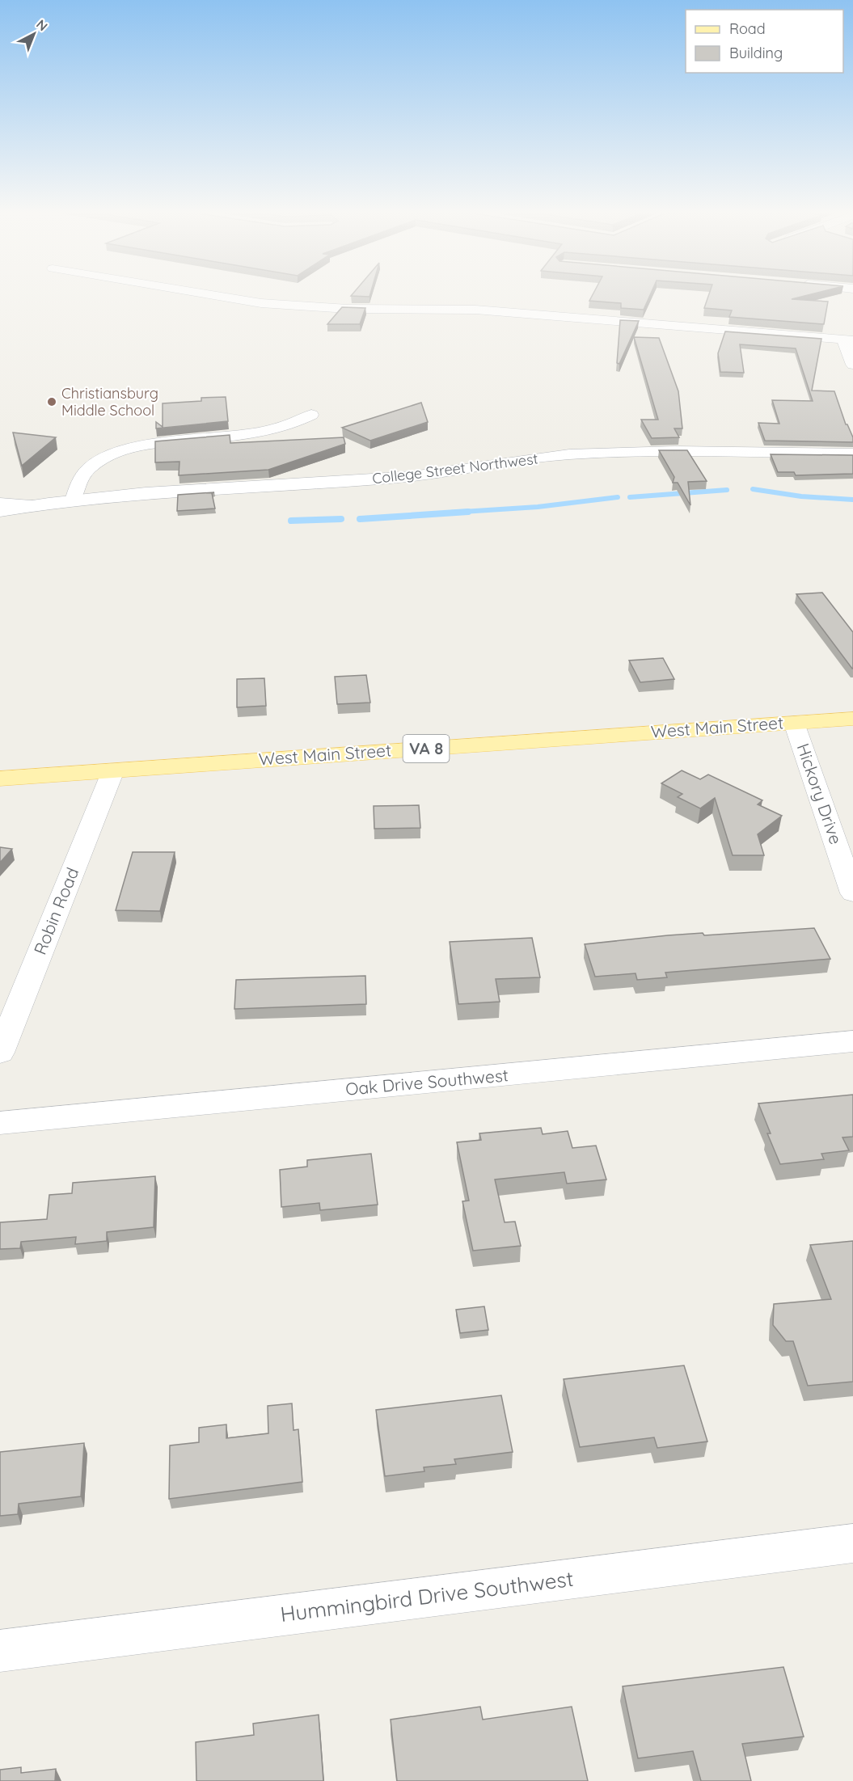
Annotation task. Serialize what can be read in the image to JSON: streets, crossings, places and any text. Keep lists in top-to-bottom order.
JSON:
{
  "streets": {
    "main road": ["West Main Street", "VA 8"],
    "street": [
      "College Street Northwest",
      "Hickory Drive",
      "Robin Road",
      "Oak Drive Southwest",
      "Hummingbird Drive Southwest"
    ]
  },
  "crossings": [
    ["West Main Street", "Hickory Drive"],
    ["West Main Street", "Robin Road"]
  ],
  "places": ["Christiansburg Middle School"],
  "legend": ["Road", "Building"],
  "north": "top right"
}
